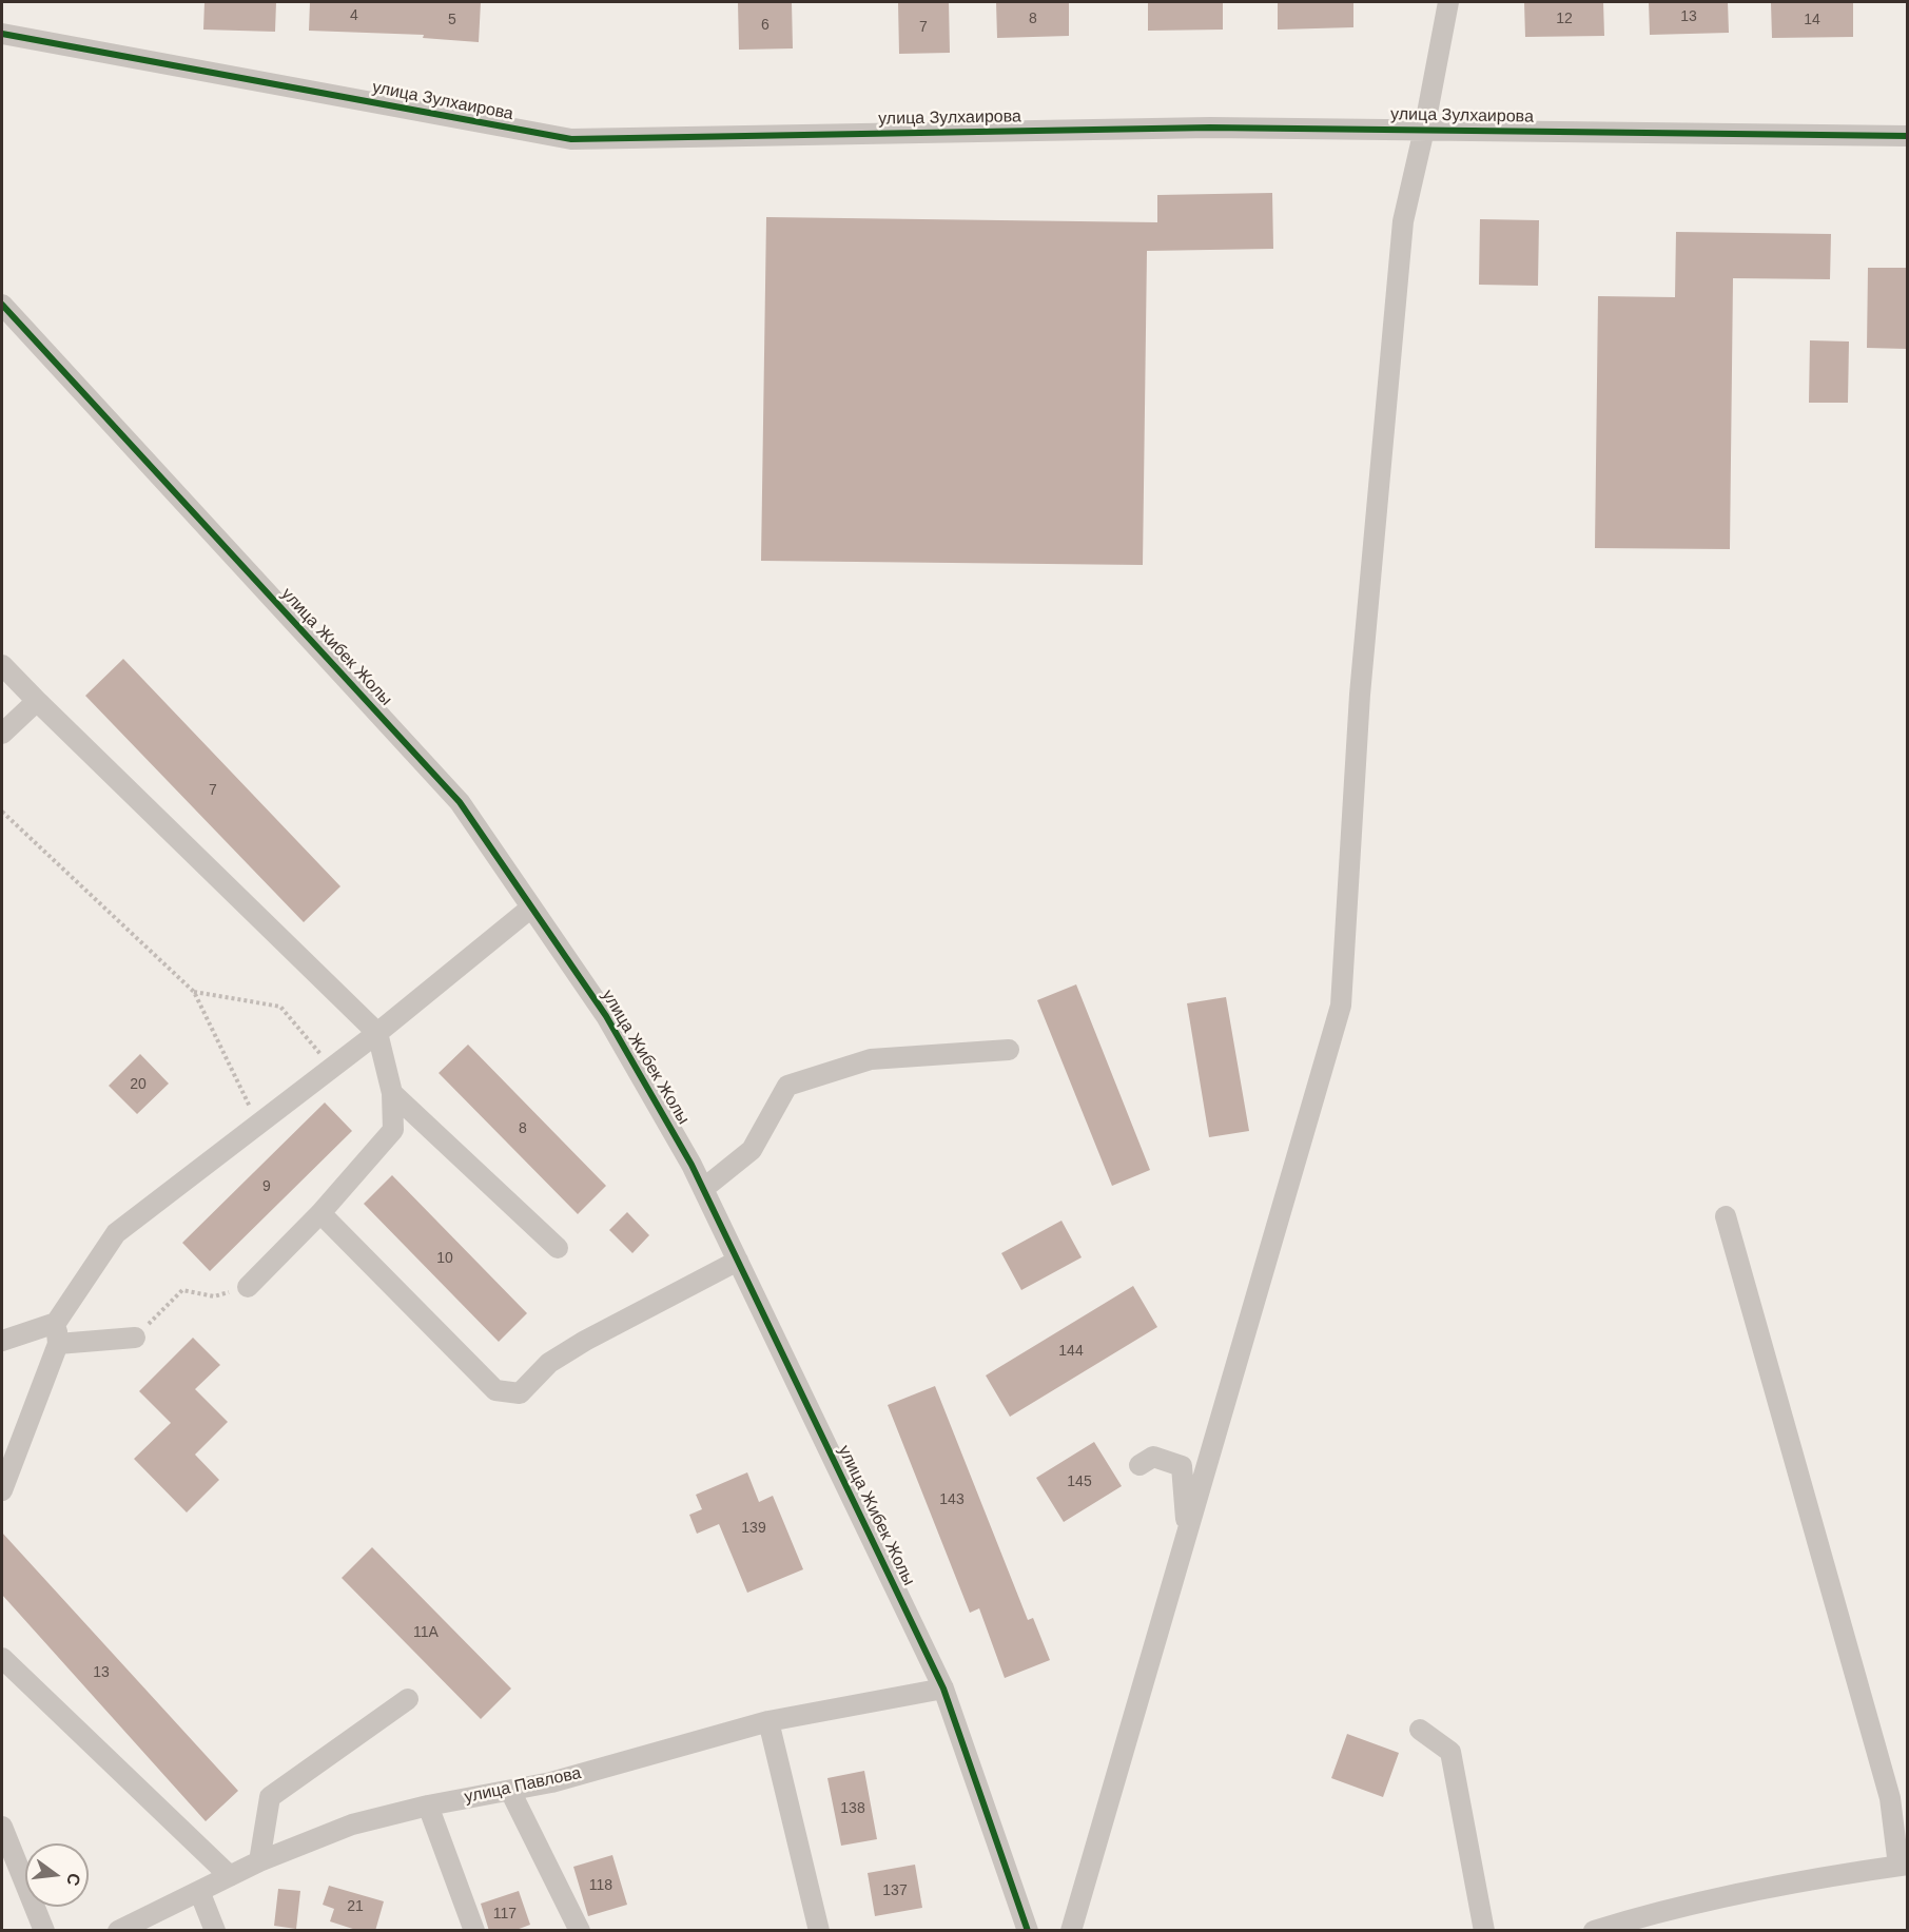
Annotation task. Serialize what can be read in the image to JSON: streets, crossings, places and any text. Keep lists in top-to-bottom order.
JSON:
{
  "streets": {
    "street": ["улица Зулхаирова", "улица Жибек Жолы", "улица Павлова"]
  },
  "crossings": [
    ["улица Жибек Жолы", "улица Павлова"]
  ],
  "house_numbers": [
    "4",
    "13",
    "8",
    "12",
    "5",
    "14",
    "6",
    "7",
    "7",
    "20",
    "8",
    "9",
    "10",
    "144",
    "145",
    "143",
    "139",
    "11А",
    "13",
    "138",
    "118",
    "137",
    "21",
    "117"
  ],
  "north": "right"
}
